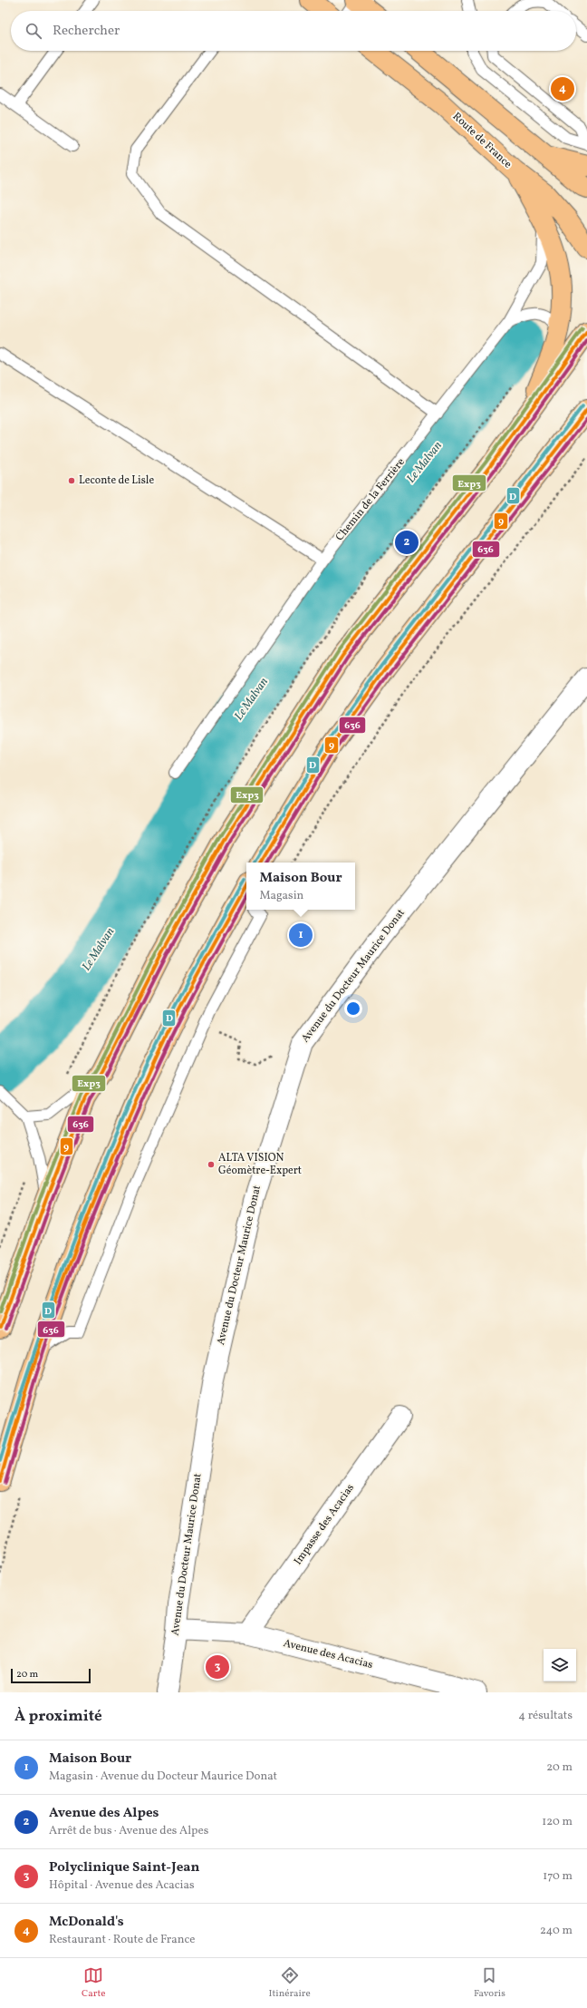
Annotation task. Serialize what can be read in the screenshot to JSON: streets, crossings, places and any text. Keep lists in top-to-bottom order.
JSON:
{
  "streets": {
    "main road": ["Route de France"],
    "street": ["Avenue du Docteur Maurice Donat", "Impasse des Acacias", "Avenue des Acacias"],
    "lane": ["Chemin de la Ferrière"]
  },
  "crossings": [
    ["Avenue du Docteur Maurice Donat", "Avenue des Acacias"],
    ["Impasse des Acacias", "Avenue des Acacias"]
  ],
  "water": ["Le Malvan"],
  "places": ["Leconte de Lisle", "ALTA VISION Géomètre-Expert"],
  "lines": [
    "transit line Exp3",
    "transit line 9",
    "transit line 636",
    "transit line D"
  ],
  "scale_bar": "20 m",
  "page": {
    "search": "Rechercher",
    "pins": [
      "4",
      "2",
      "1",
      "3"
    ],
    "popup": ["Maison Bour", "Magasin"],
    "scale": "20 m",
    "heading": ["À proximité", "4 résultats"],
    "list": [
      {
        "mark": "1",
        "name": "Maison Bour",
        "note": "Magasin · Avenue du Docteur Maurice Donat",
        "value": "20 m"
      },
      {
        "mark": "2",
        "name": "Avenue des Alpes",
        "note": "Arrêt de bus · Avenue des Alpes",
        "value": "120 m"
      },
      {
        "mark": "3",
        "name": "Polyclinique Saint-Jean",
        "note": "Hôpital · Avenue des Acacias",
        "value": "170 m"
      },
      {
        "mark": "4",
        "name": "McDonald's",
        "note": "Restaurant · Route de France",
        "value": "240 m"
      }
    ],
    "nav": ["Carte", "Itinéraire", "Favoris"]
  }
}
